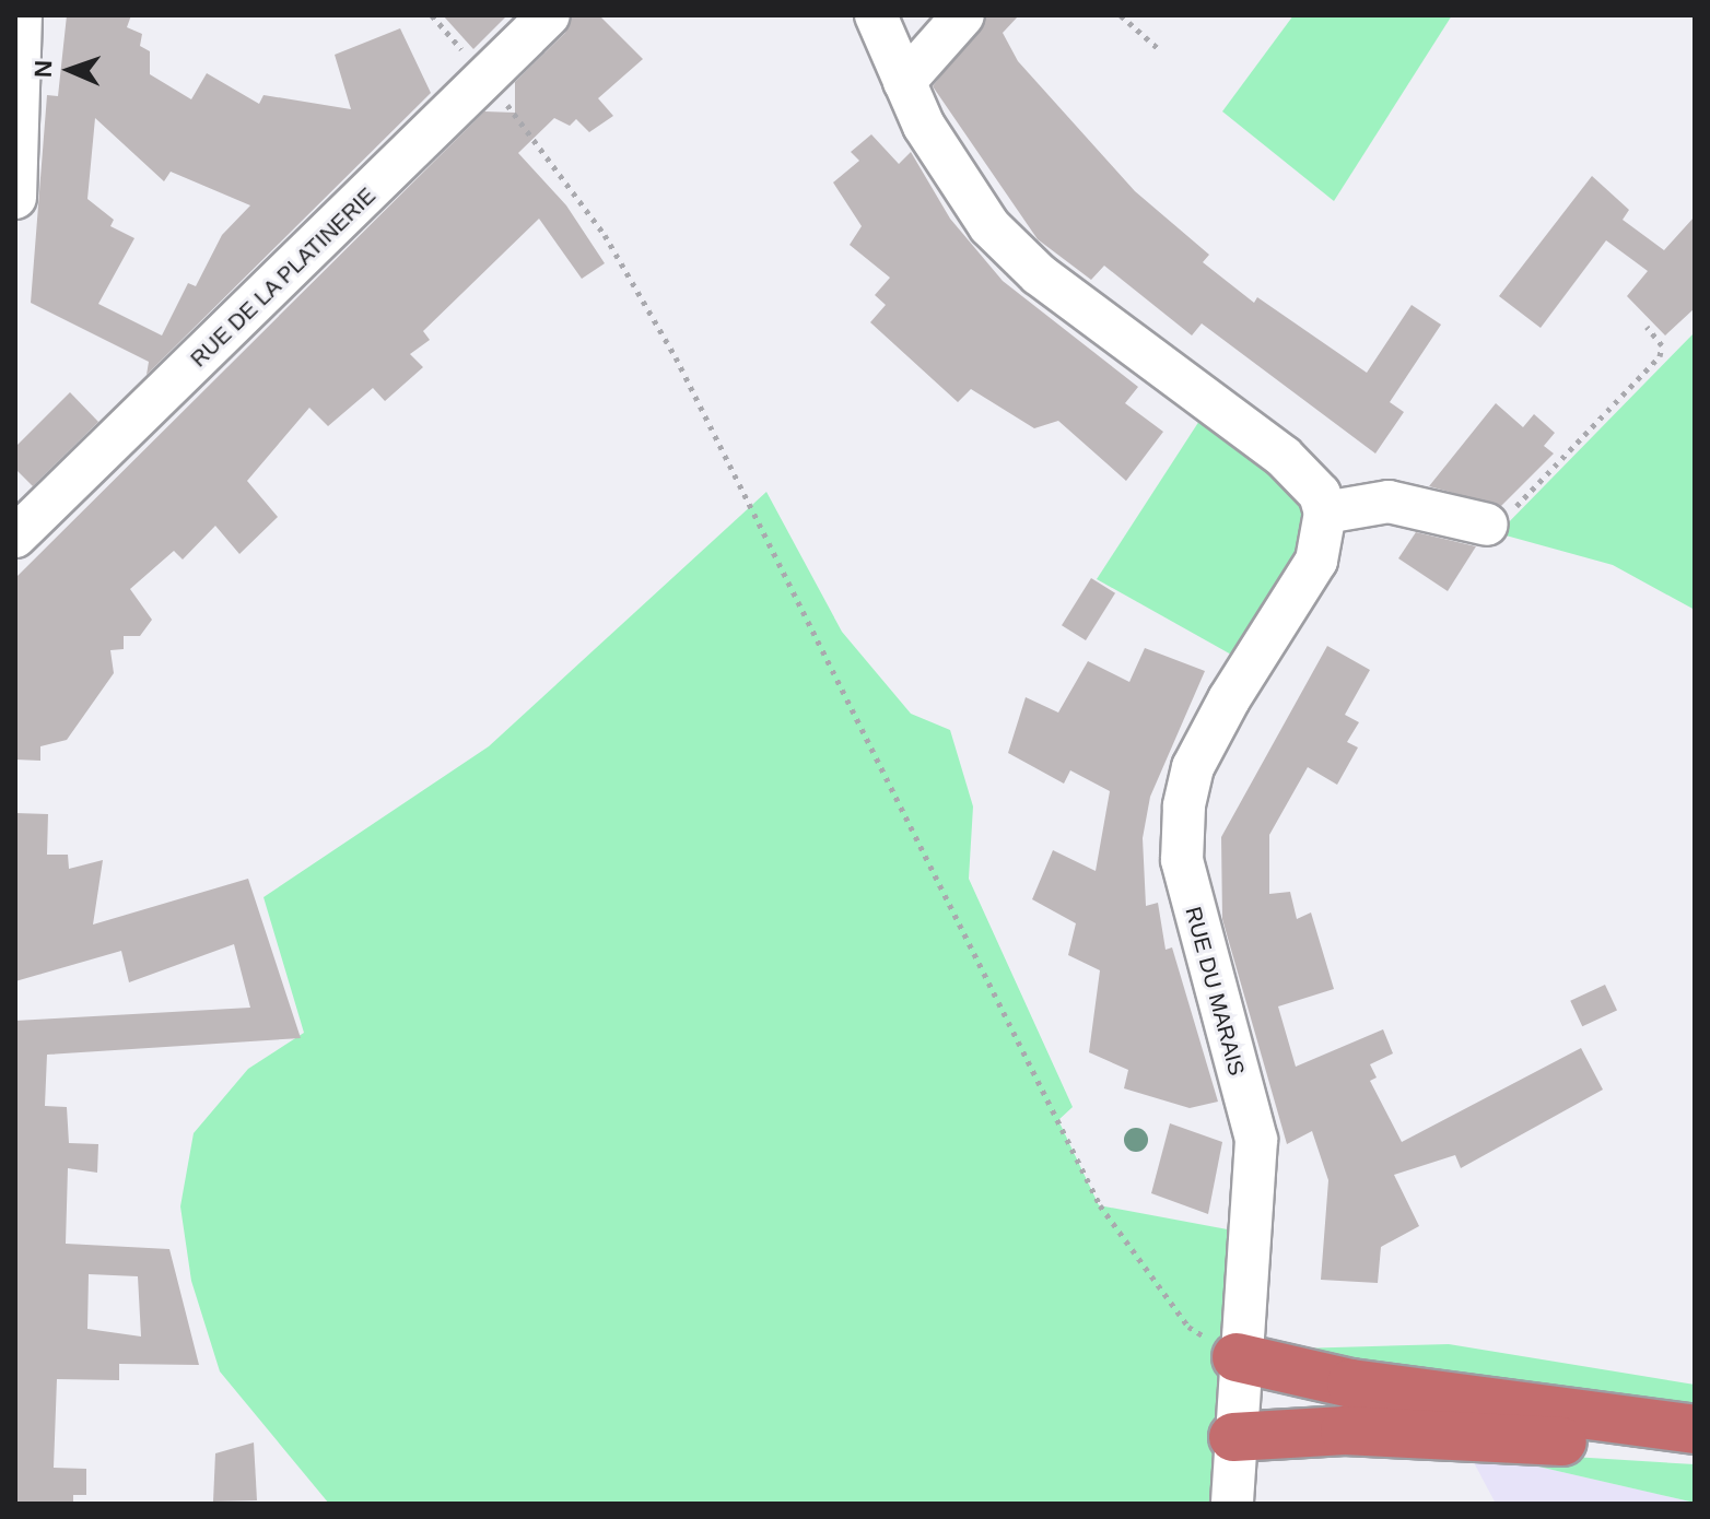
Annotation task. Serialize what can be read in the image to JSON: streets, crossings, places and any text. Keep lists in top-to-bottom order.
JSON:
{
  "streets": {
    "street": ["RUE DE LA PLATINERIE", "RUE DU MARAIS"]
  },
  "north": "left"
}
